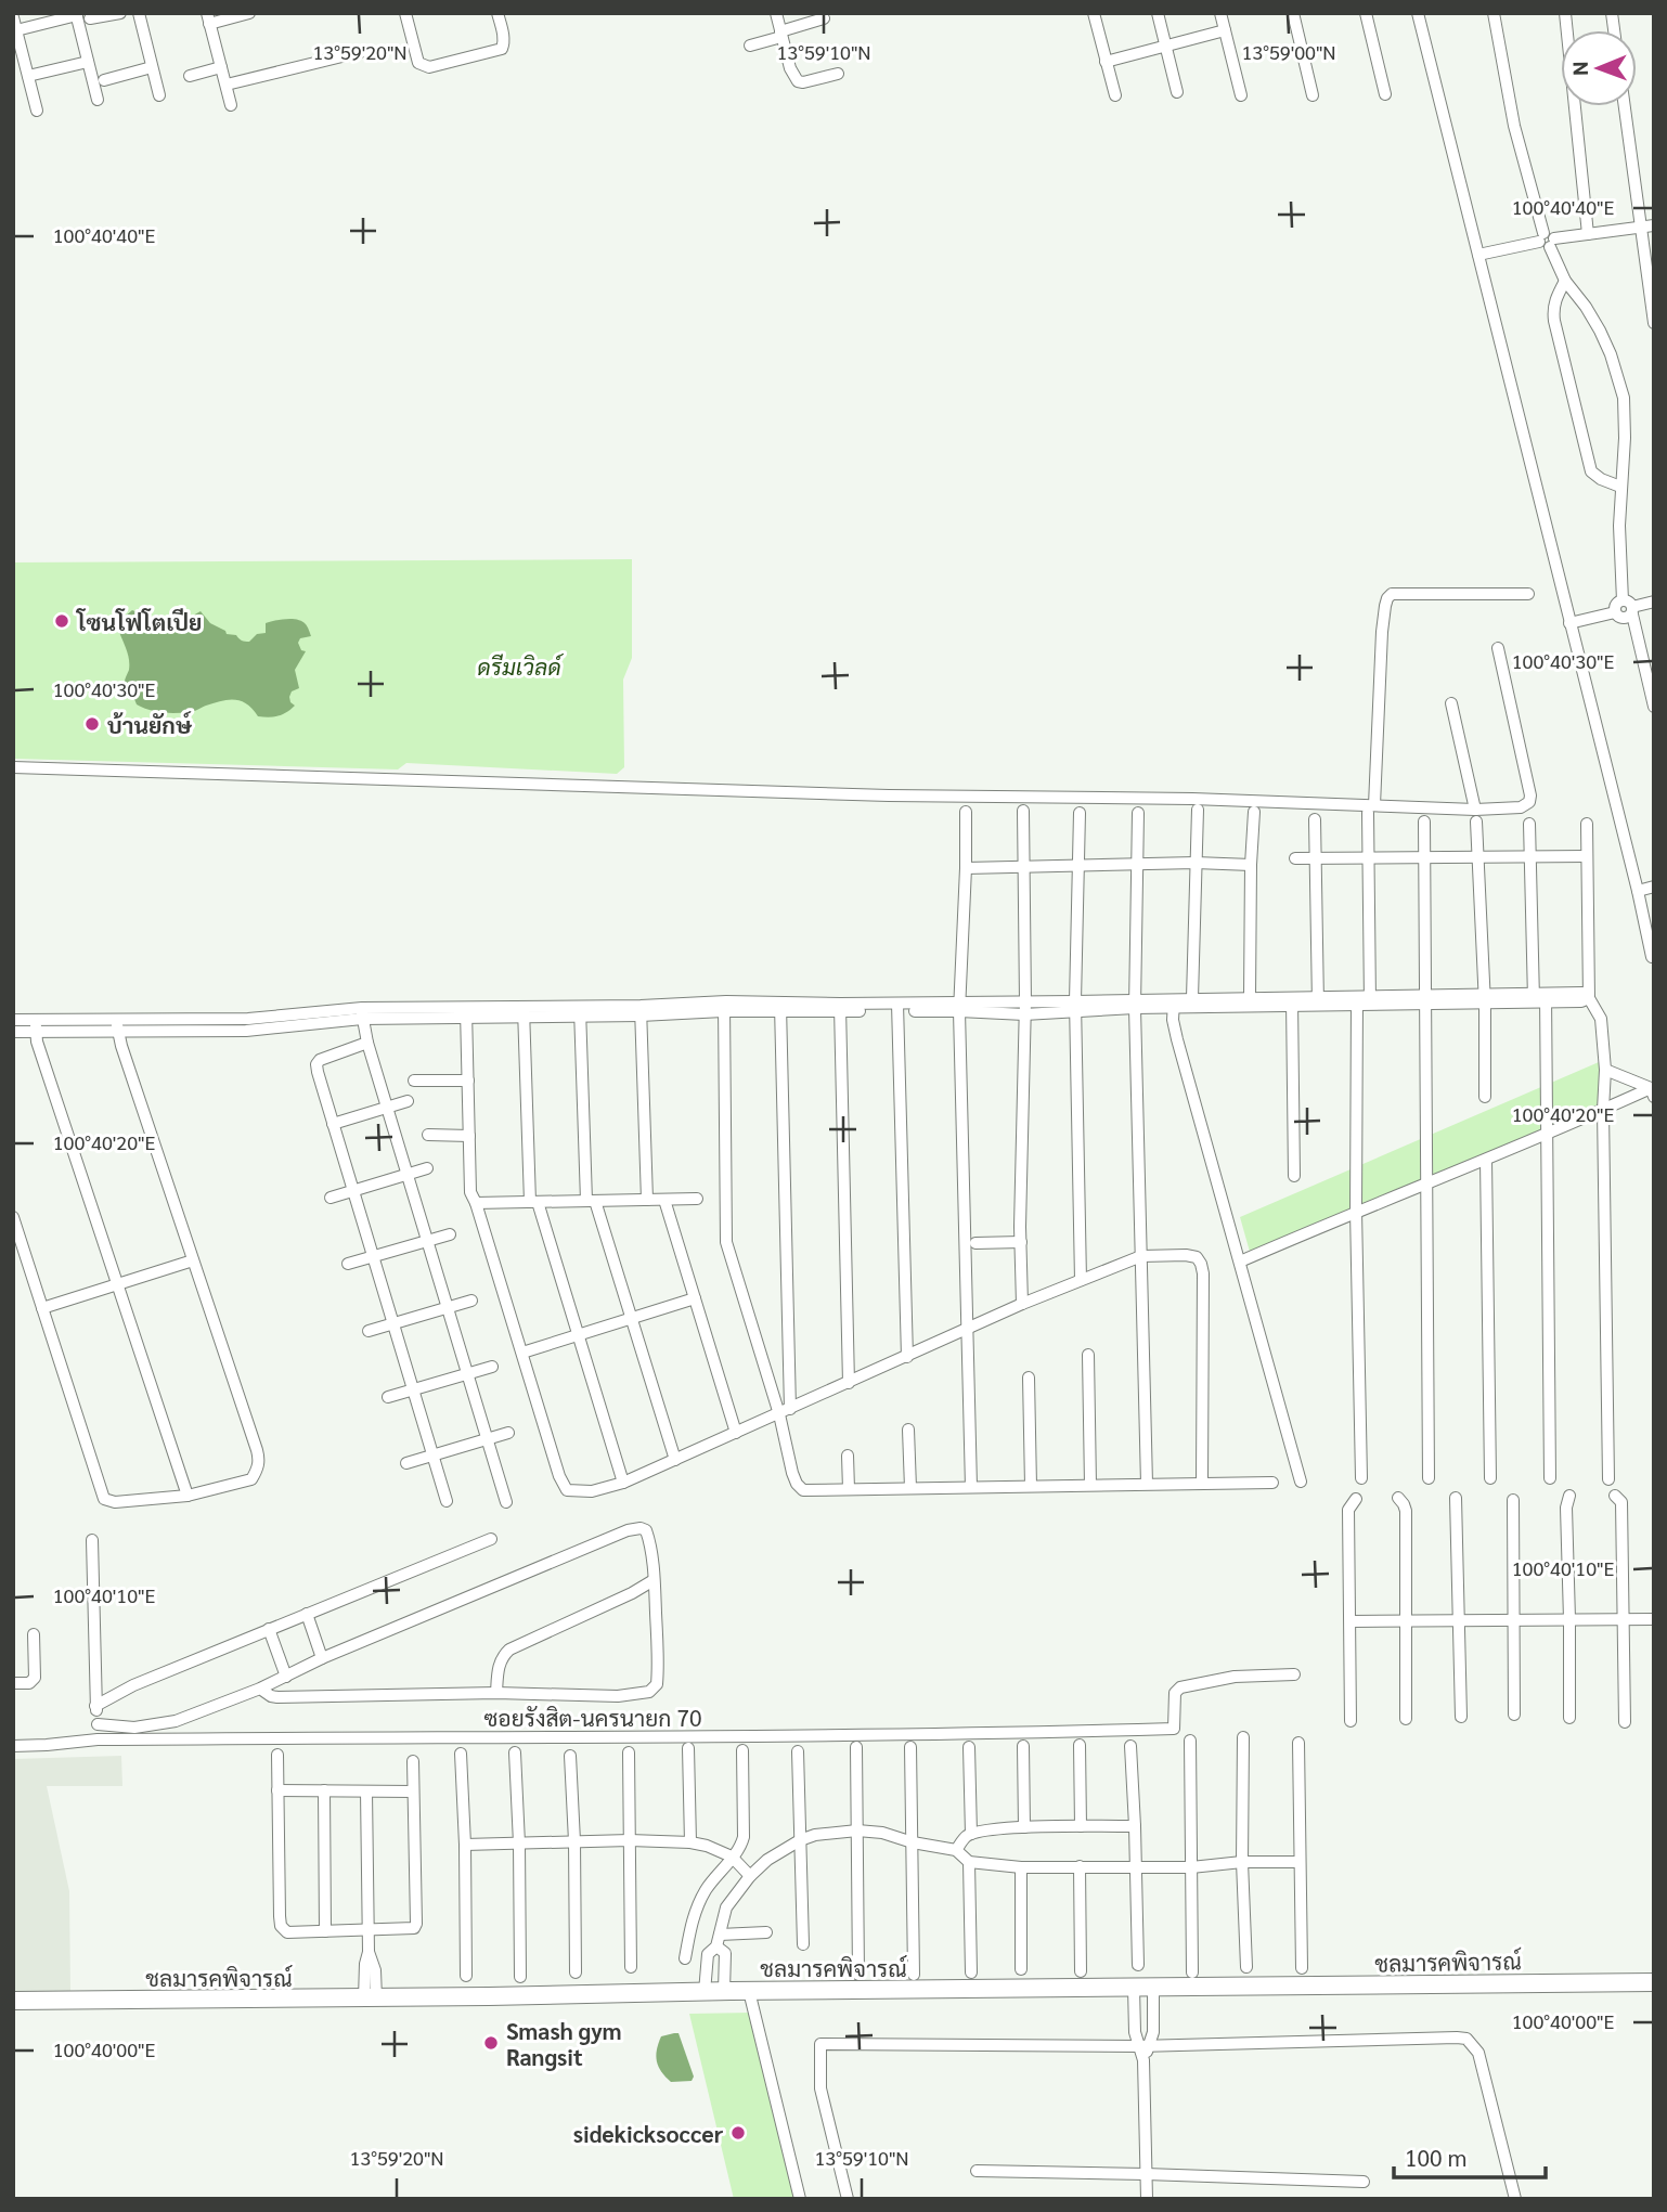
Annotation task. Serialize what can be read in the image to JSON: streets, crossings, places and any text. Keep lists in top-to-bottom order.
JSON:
{
  "streets": {
    "street": ["ซอยรังสิต-นครนายก 70", "ชลมารคพิจารณ์"]
  },
  "parks": ["ดรีมเวิลด์"],
  "places": [
    "โซนโฟโตเปีย",
    "บ้านยักษ์",
    "Smash gym Rangsit",
    "sidekicksoccer"
  ],
  "scale_bar": "100 m",
  "north": "left",
  "coordinates": [
    "13°59'20\"N",
    "13°59'10\"N",
    "13°59'00\"N",
    "100°40'40\"E",
    "100°40'30\"E",
    "100°40'20\"E",
    "100°40'10\"E",
    "100°40'00\"E"
  ]
}
